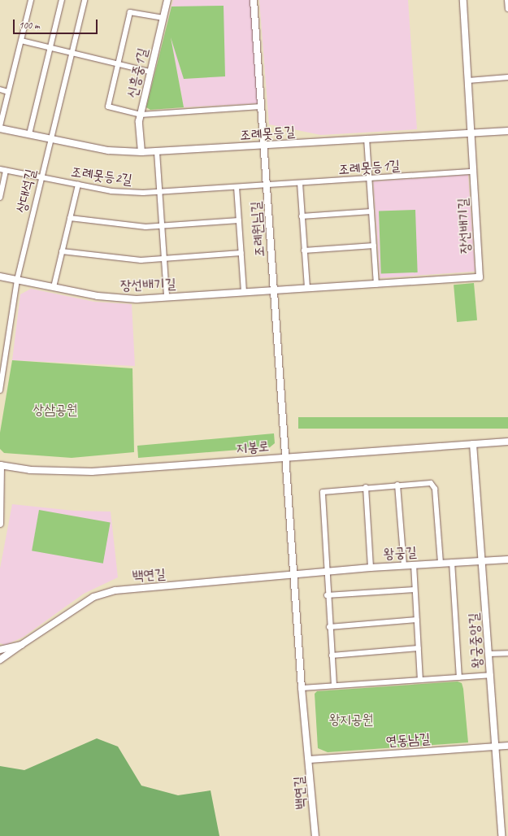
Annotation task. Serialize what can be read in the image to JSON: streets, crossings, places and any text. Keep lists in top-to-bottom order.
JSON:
{
  "streets": {
    "street": [
      "신흥중1길",
      "조례못등길",
      "조례못등1길",
      "조례못등2길",
      "상대석길",
      "장선배기길",
      "조례원님길",
      "지봉로",
      "왕궁길",
      "백연길",
      "왕궁중앙길",
      "연동남길"
    ]
  },
  "crossings": [
    ["신흥중1길", "조례못등길"],
    ["조례못등길", "상대석길"],
    ["조례못등길", "장선배기길"],
    ["조례못등길", "조례원님길"],
    ["조례못등1길", "조례못등2길"],
    ["조례못등1길", "장선배기길"],
    ["조례못등1길", "조례원님길"],
    ["조례못등2길", "상대석길"],
    ["조례못등2길", "조례원님길"],
    ["상대석길", "장선배기길"],
    ["장선배기길", "조례원님길"],
    ["조례원님길", "지봉로"],
    ["조례원님길", "백연길"],
    ["지봉로", "백연길"],
    ["지봉로", "왕궁중앙길"],
    ["왕궁길", "백연길"],
    ["왕궁길", "왕궁중앙길"],
    ["백연길", "연동남길"],
    ["왕궁중앙길", "연동남길"]
  ],
  "parks": ["상삼공원", "왕지공원"],
  "scale_bar": "100 m"
}
